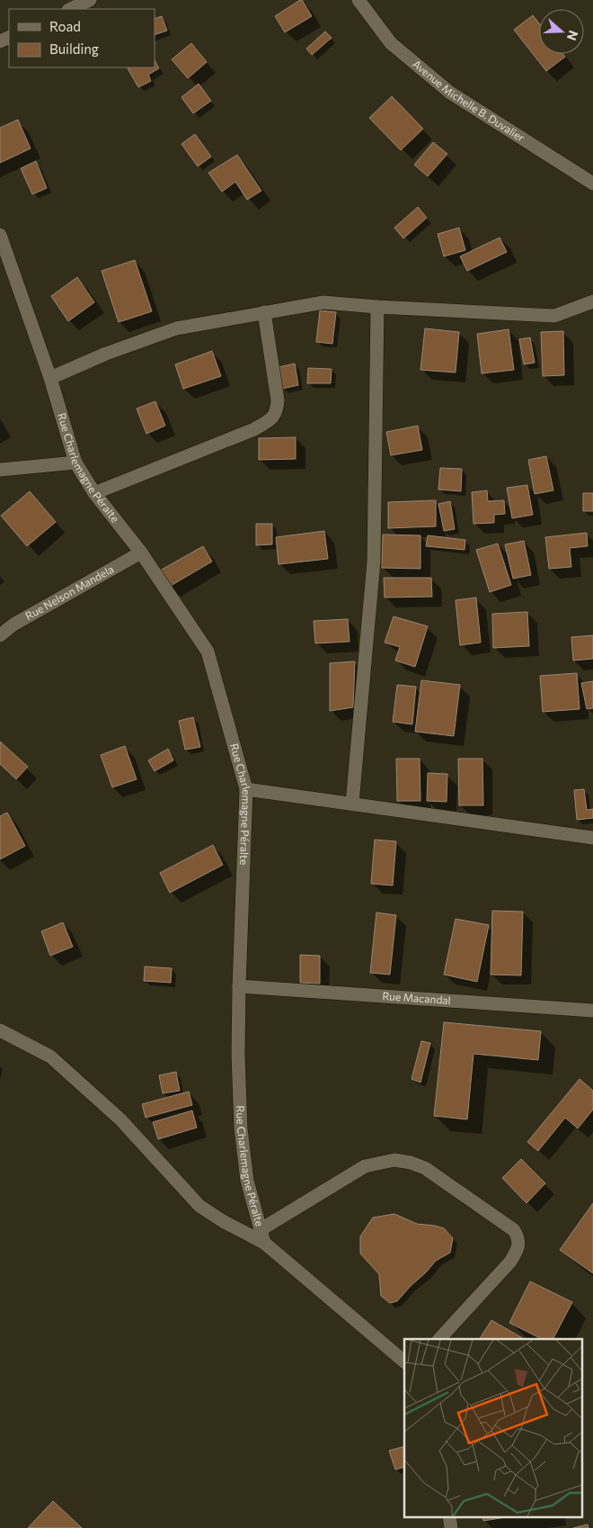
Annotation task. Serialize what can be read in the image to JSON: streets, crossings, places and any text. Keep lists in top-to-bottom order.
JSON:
{
  "streets": {
    "street": [
      "Avenue Michelle B. Duvalier",
      "Rue Charlemagne Péralte",
      "Rue Nelson Mandela",
      "Rue Macandal"
    ]
  },
  "crossings": [
    ["Rue Charlemagne Péralte", "Rue Nelson Mandela"],
    ["Rue Charlemagne Péralte", "Rue Macandal"]
  ],
  "legend": ["Road", "Building"],
  "north": "right"
}
